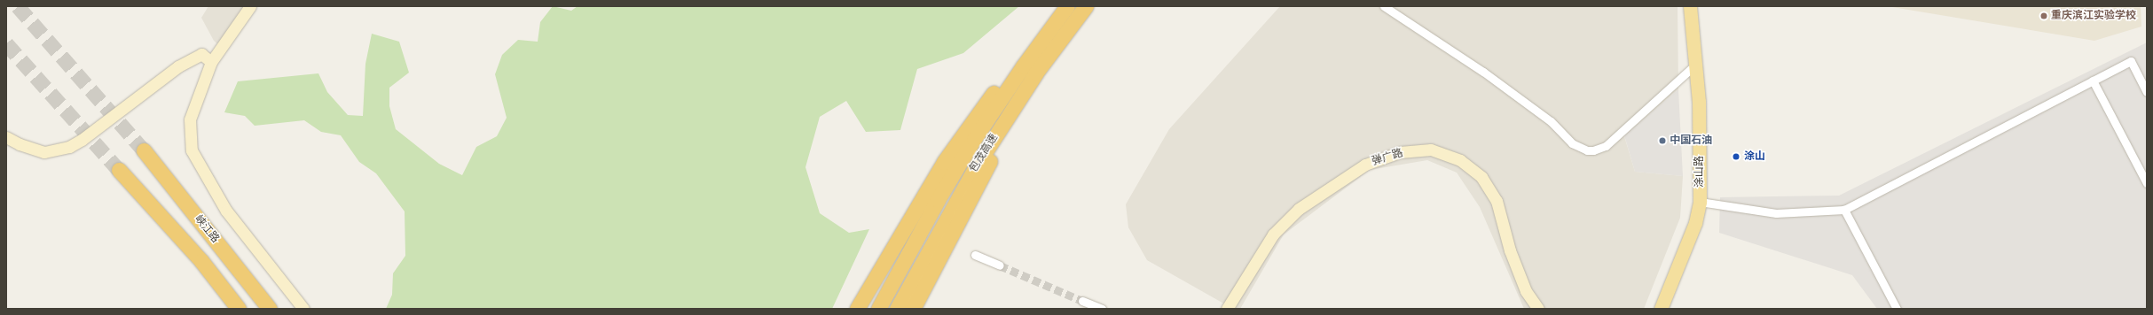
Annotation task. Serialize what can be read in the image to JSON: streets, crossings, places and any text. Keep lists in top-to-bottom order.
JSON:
{
  "streets": {
    "highway": ["包茂高速", "峡江路"],
    "main road": ["涂山路"],
    "street": ["弹广路"]
  },
  "places": ["重庆滨江实验学校", "中国石油", "涂山"]
}
